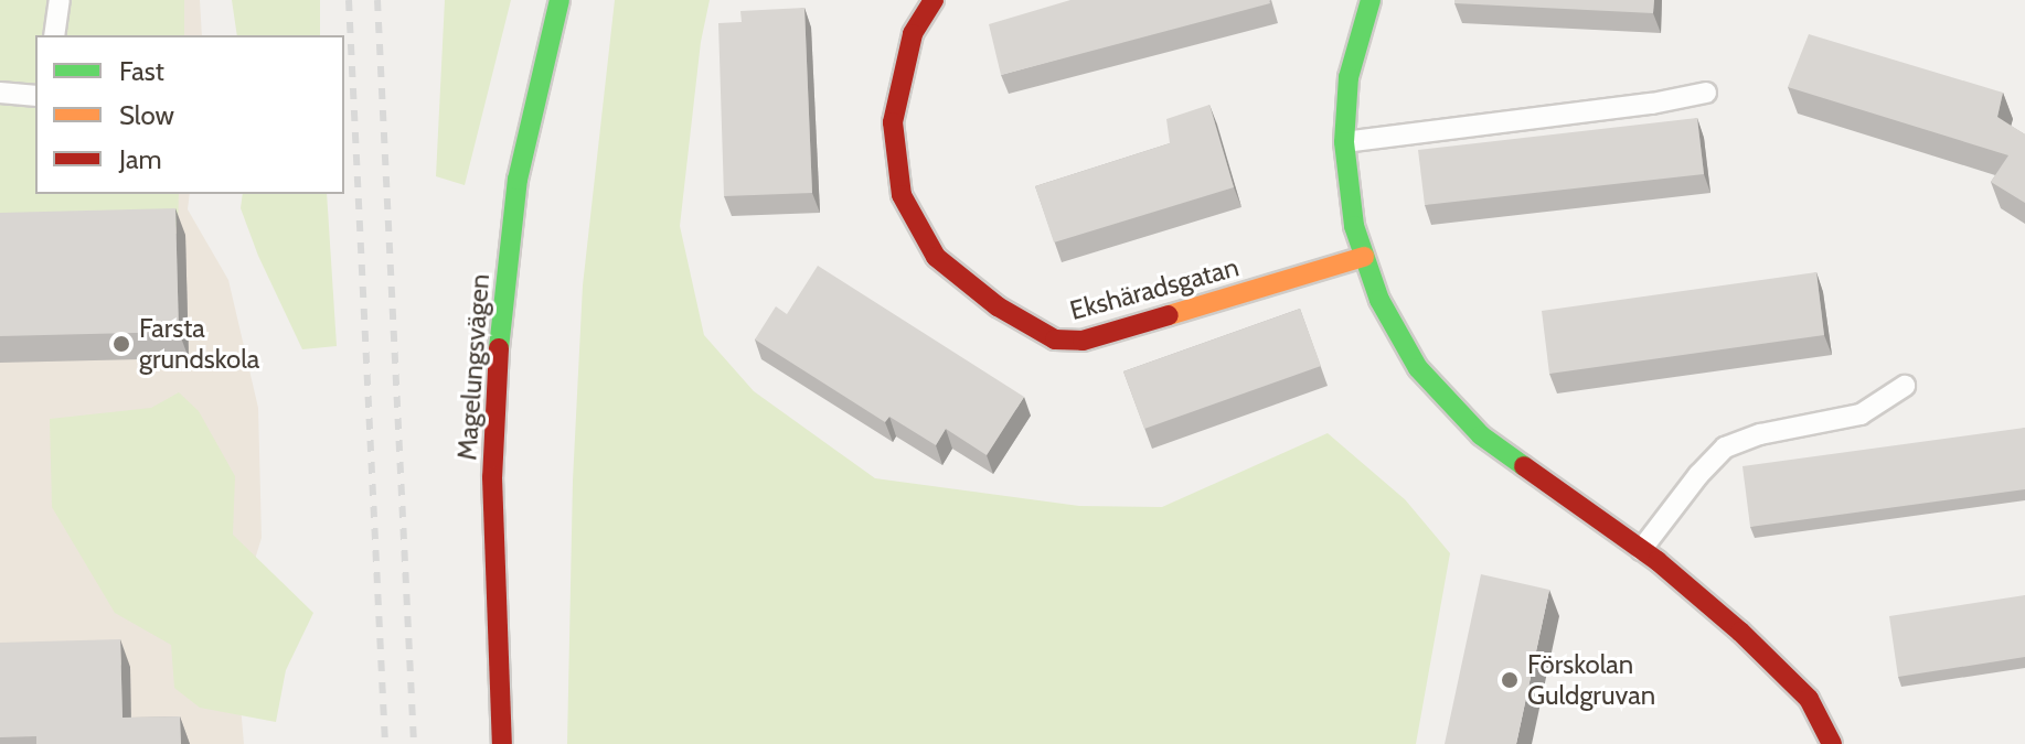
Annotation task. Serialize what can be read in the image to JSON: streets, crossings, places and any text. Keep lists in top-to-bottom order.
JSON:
{
  "streets": {
    "street": ["Ekshäradsgatan", "Magelungsvägen"]
  },
  "places": ["Farsta grundskola", "Förskolan Guldgruvan"],
  "legend": ["Fast", "Slow", "Jam"]
}
